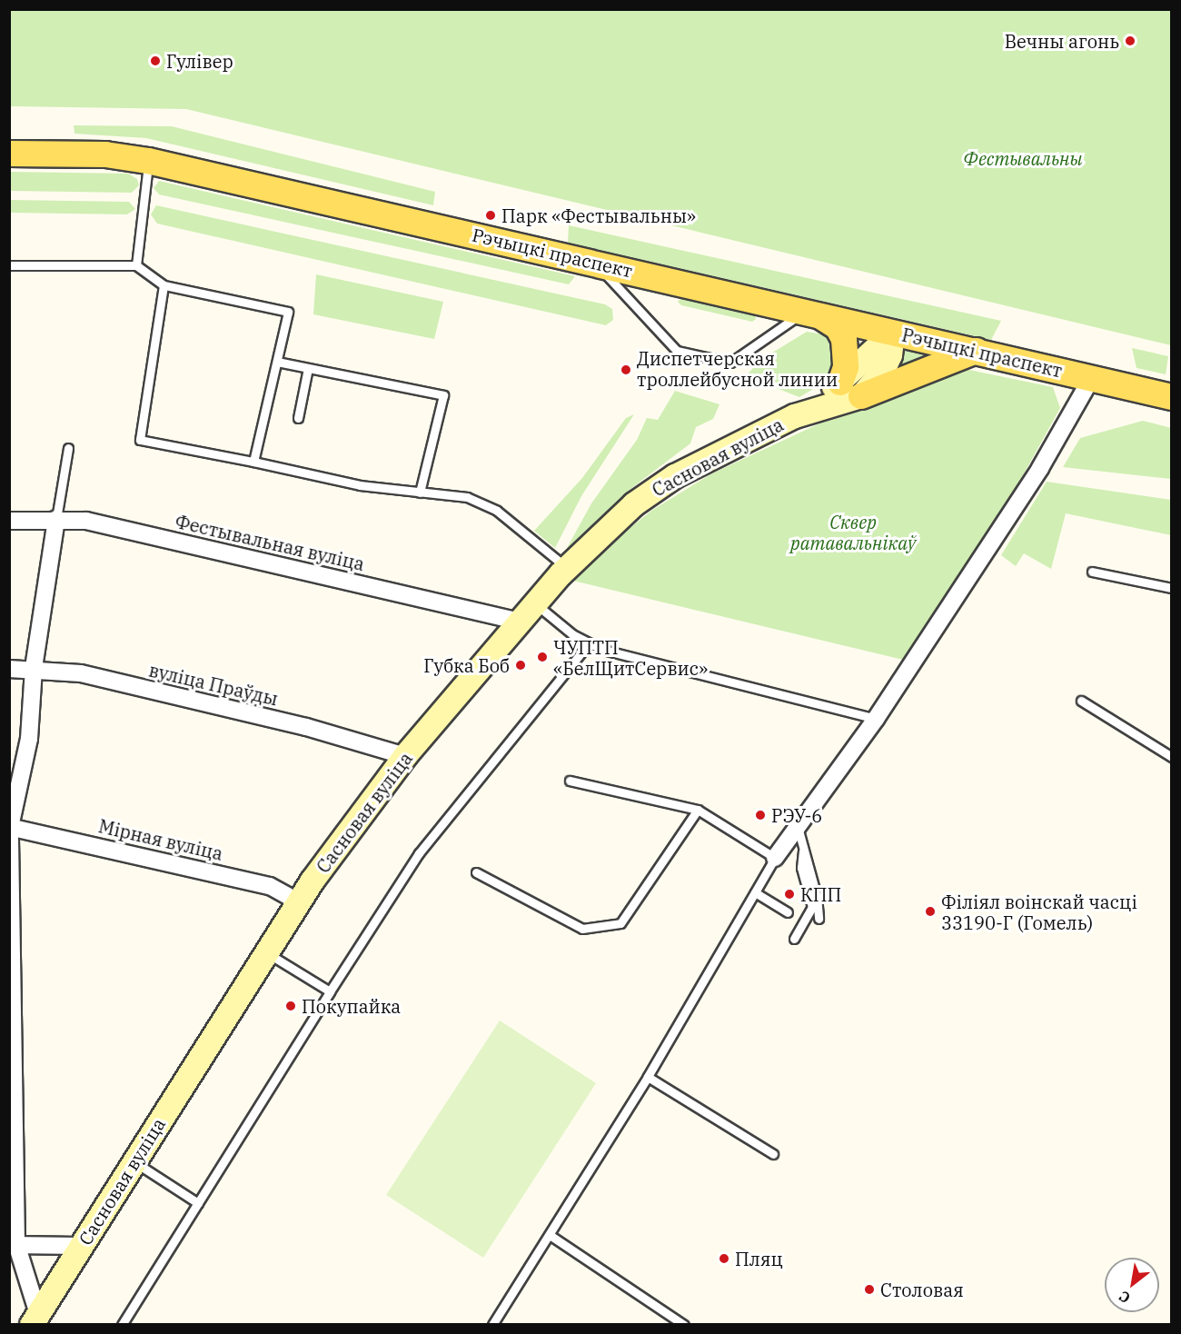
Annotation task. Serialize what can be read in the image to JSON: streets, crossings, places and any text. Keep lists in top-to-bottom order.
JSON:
{
  "streets": {
    "main road": ["Рэчыцкі праспект", "Сасновая вуліца"],
    "street": ["Фестывальная вуліца", "вуліца Праўды", "Мірная вуліца"]
  },
  "crossings": [
    ["Рэчыцкі праспект", "Сасновая вуліца"],
    ["Сасновая вуліца", "Фестывальная вуліца"],
    ["Сасновая вуліца", "вуліца Праўды"],
    ["Сасновая вуліца", "Мірная вуліца"]
  ],
  "parks": ["Фестывальны", "Сквер ратавальнікаў"],
  "places": [
    "Вечны агонь",
    "Гулівер",
    "Парк «Фестывальны»",
    "Диспетчерская троллейбусной линии",
    "ЧУПТП «БелЩитСервис»",
    "Губка Боб",
    "РЭУ-6",
    "КПП",
    "Філіял воінскай часці 33190-Г (Гомель)",
    "Покупайка",
    "Пляц",
    "Столовая"
  ],
  "north": "bottom left"
}
